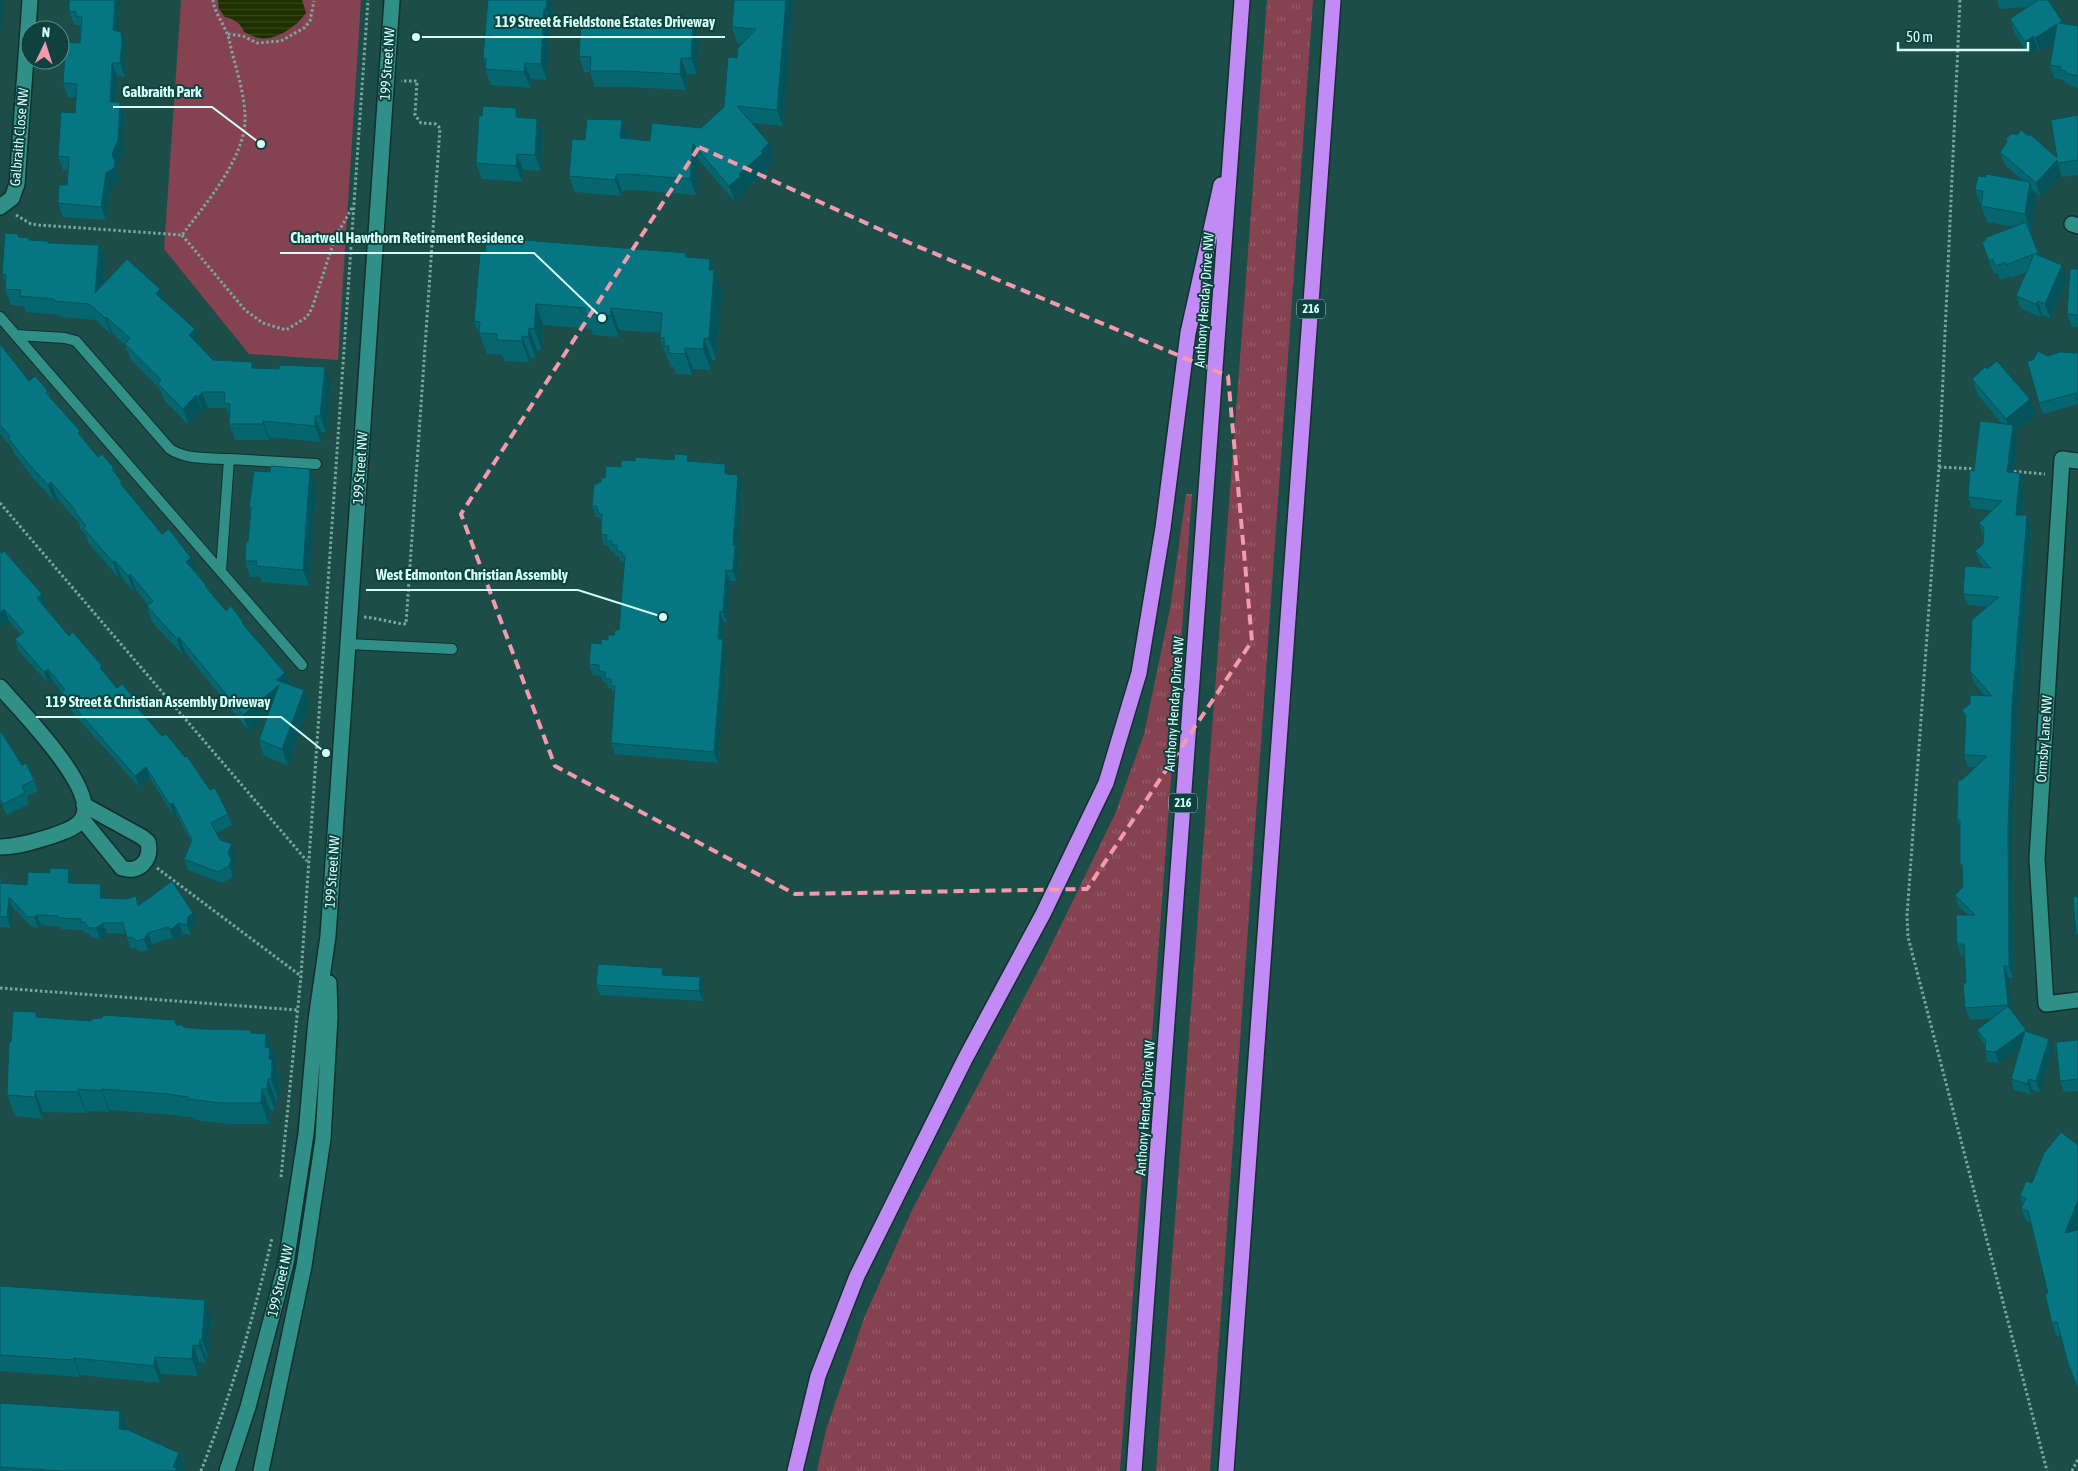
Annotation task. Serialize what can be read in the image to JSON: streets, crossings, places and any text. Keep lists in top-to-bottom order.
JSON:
{
  "streets": {
    "highway": ["Anthony Henday Drive NW", "216"],
    "main road": ["199 Street NW", "Galbraith Close NW", "Ormsby Lane NW"]
  },
  "places": [
    "119 Street & Fieldstone Estates Driveway",
    "Galbraith Park",
    "Chartwell Hawthorn Retirement Residence",
    "West Edmonton Christian Assembly",
    "119 Street & Christian Assembly Driveway"
  ],
  "scale_bar": "50 m",
  "north": "top"
}
